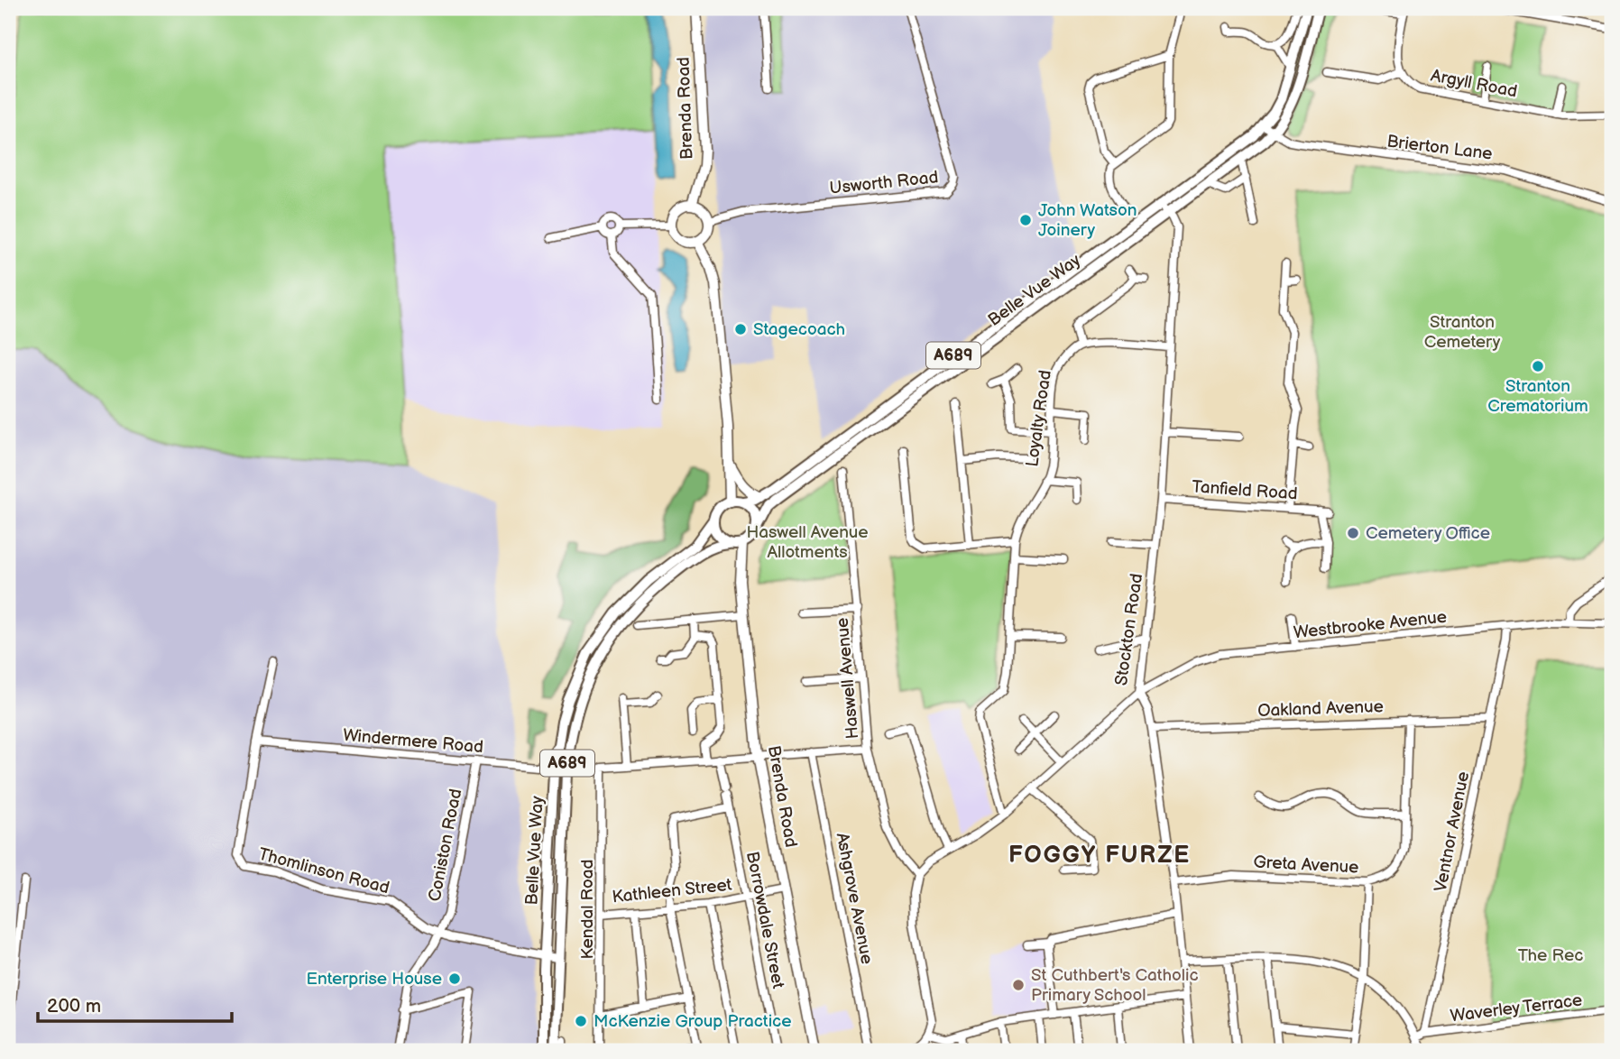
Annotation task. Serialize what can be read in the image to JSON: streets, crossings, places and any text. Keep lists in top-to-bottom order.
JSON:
{
  "streets": {
    "highway": ["Belle Vue Way", "A689"],
    "main road": ["Brenda Road"],
    "street": [
      "Argyll Road",
      "Brierton Lane",
      "Usworth Road",
      "Loyalty Road",
      "Tanfield Road",
      "Westbrooke Avenue",
      "Stockton Road",
      "Haswell Avenue",
      "Oakland Avenue",
      "Windermere Road",
      "Ventnor Avenue",
      "Coniston Road",
      "Greta Avenue",
      "Thomlinson Road",
      "Kathleen Street",
      "Ashgrove Avenue",
      "Kendal Road",
      "Borrowdale Street",
      "Waverley Terrace"
    ]
  },
  "crossings": [
    ["Brenda Road", "Usworth Road"],
    ["Brenda Road", "Belle Vue Way"],
    ["Brenda Road", "A689"],
    ["Brenda Road", "Kathleen Street"],
    ["Brierton Lane", "A689"],
    ["Belle Vue Way", "A689"],
    ["Belle Vue Way", "Stockton Road"],
    ["Belle Vue Way", "Windermere Road"],
    ["Belle Vue Way", "Thomlinson Road"],
    ["A689", "Stockton Road"],
    ["Loyalty Road", "Stockton Road"],
    ["Tanfield Road", "Stockton Road"],
    ["Westbrooke Avenue", "Stockton Road"],
    ["Westbrooke Avenue", "Ventnor Avenue"],
    ["Stockton Road", "Haswell Avenue"],
    ["Oakland Avenue", "Ventnor Avenue"],
    ["Oakland Avenue", "Greta Avenue"],
    ["Windermere Road", "Coniston Road"],
    ["Windermere Road", "Thomlinson Road"],
    ["Ventnor Avenue", "Waverley Terrace"],
    ["Coniston Road", "Thomlinson Road"],
    ["Kathleen Street", "Kendal Road"],
    ["Kathleen Street", "Borrowdale Street"]
  ],
  "districts": ["FOGGY FURZE"],
  "parks": ["Stranton Cemetery", "Haswell Avenue Allotments", "The Rec"],
  "places": [
    "John Watson Joinery",
    "Stagecoach",
    "Stranton Crematorium",
    "Cemetery Office",
    "Enterprise House",
    "St Cuthbert's Catholic Primary School",
    "McKenzie Group Practice"
  ],
  "scale_bar": "200 m"
}
